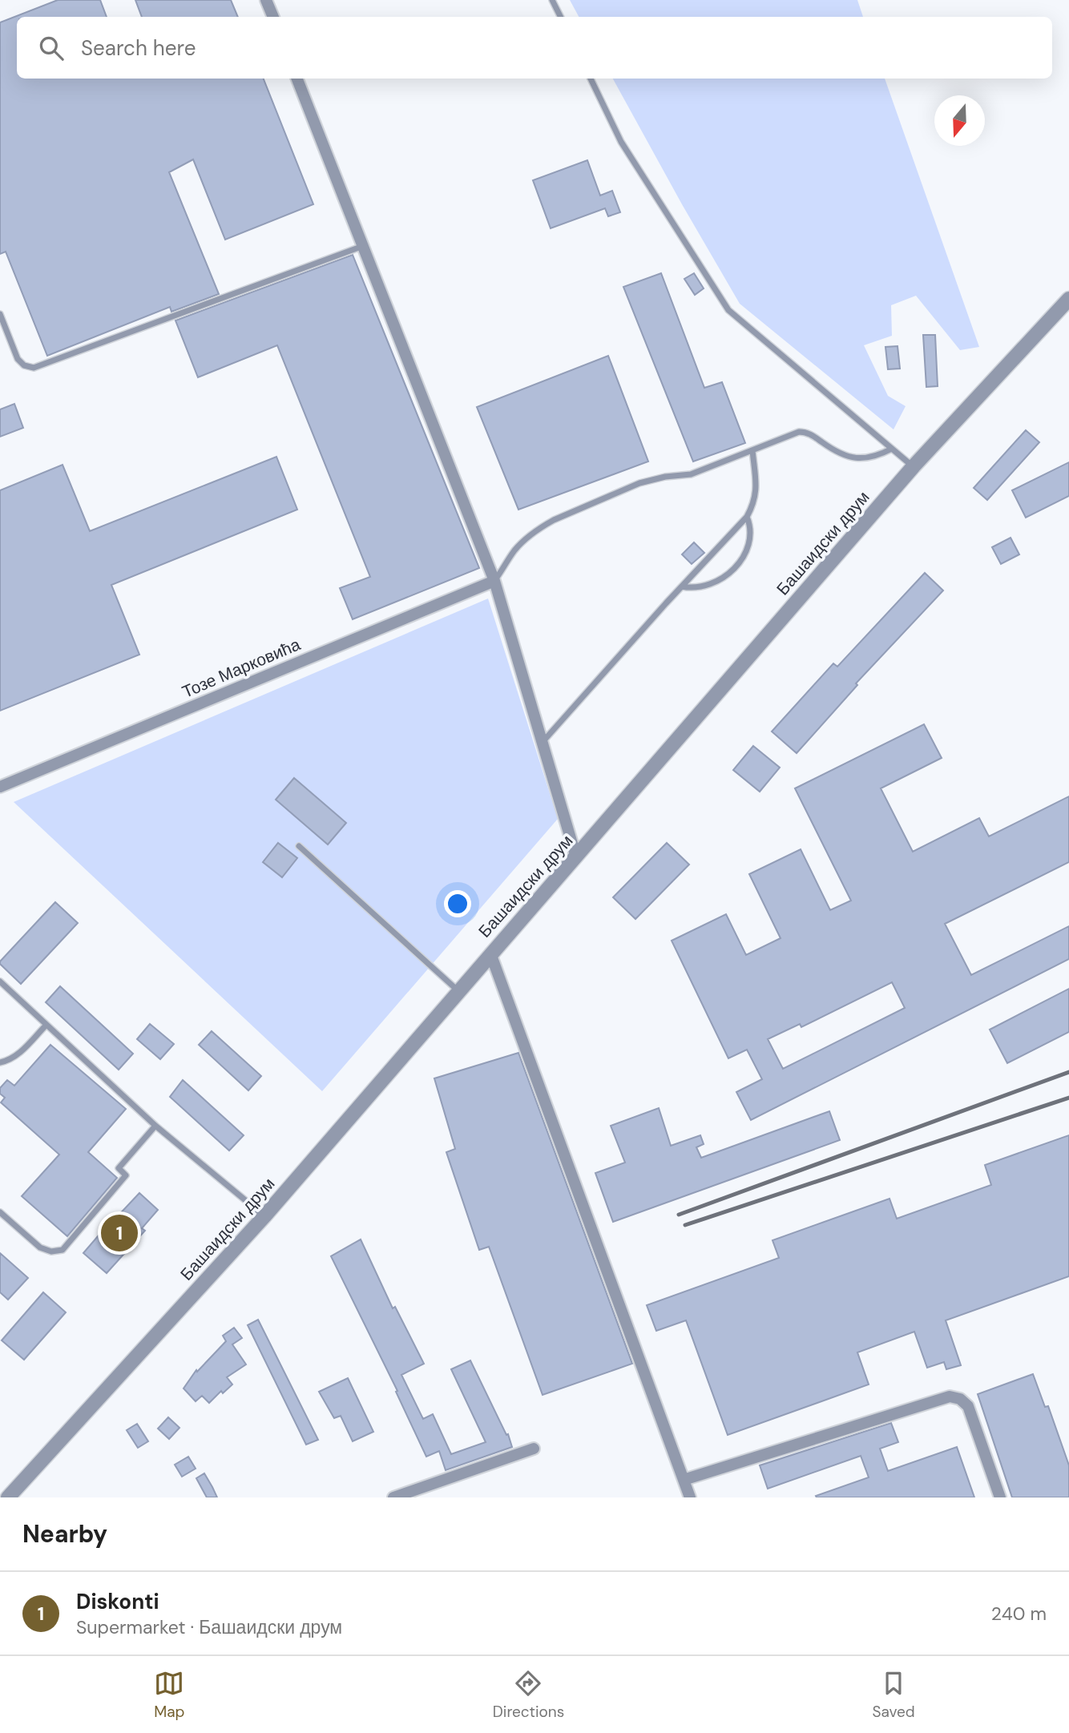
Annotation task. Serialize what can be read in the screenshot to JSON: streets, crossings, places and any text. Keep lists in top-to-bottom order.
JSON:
{
  "streets": {
    "street": ["Башаидски друм", "Тозе Марковића"]
  },
  "north": "bottom",
  "page": {
    "search": "Search here",
    "pins": "1",
    "heading": "Nearby",
    "list": [
      {
        "mark": "1",
        "name": "Diskonti",
        "note": "Supermarket · Башаидски друм",
        "value": "240 m"
      }
    ],
    "nav": ["Map", "Directions", "Saved"]
  }
}
